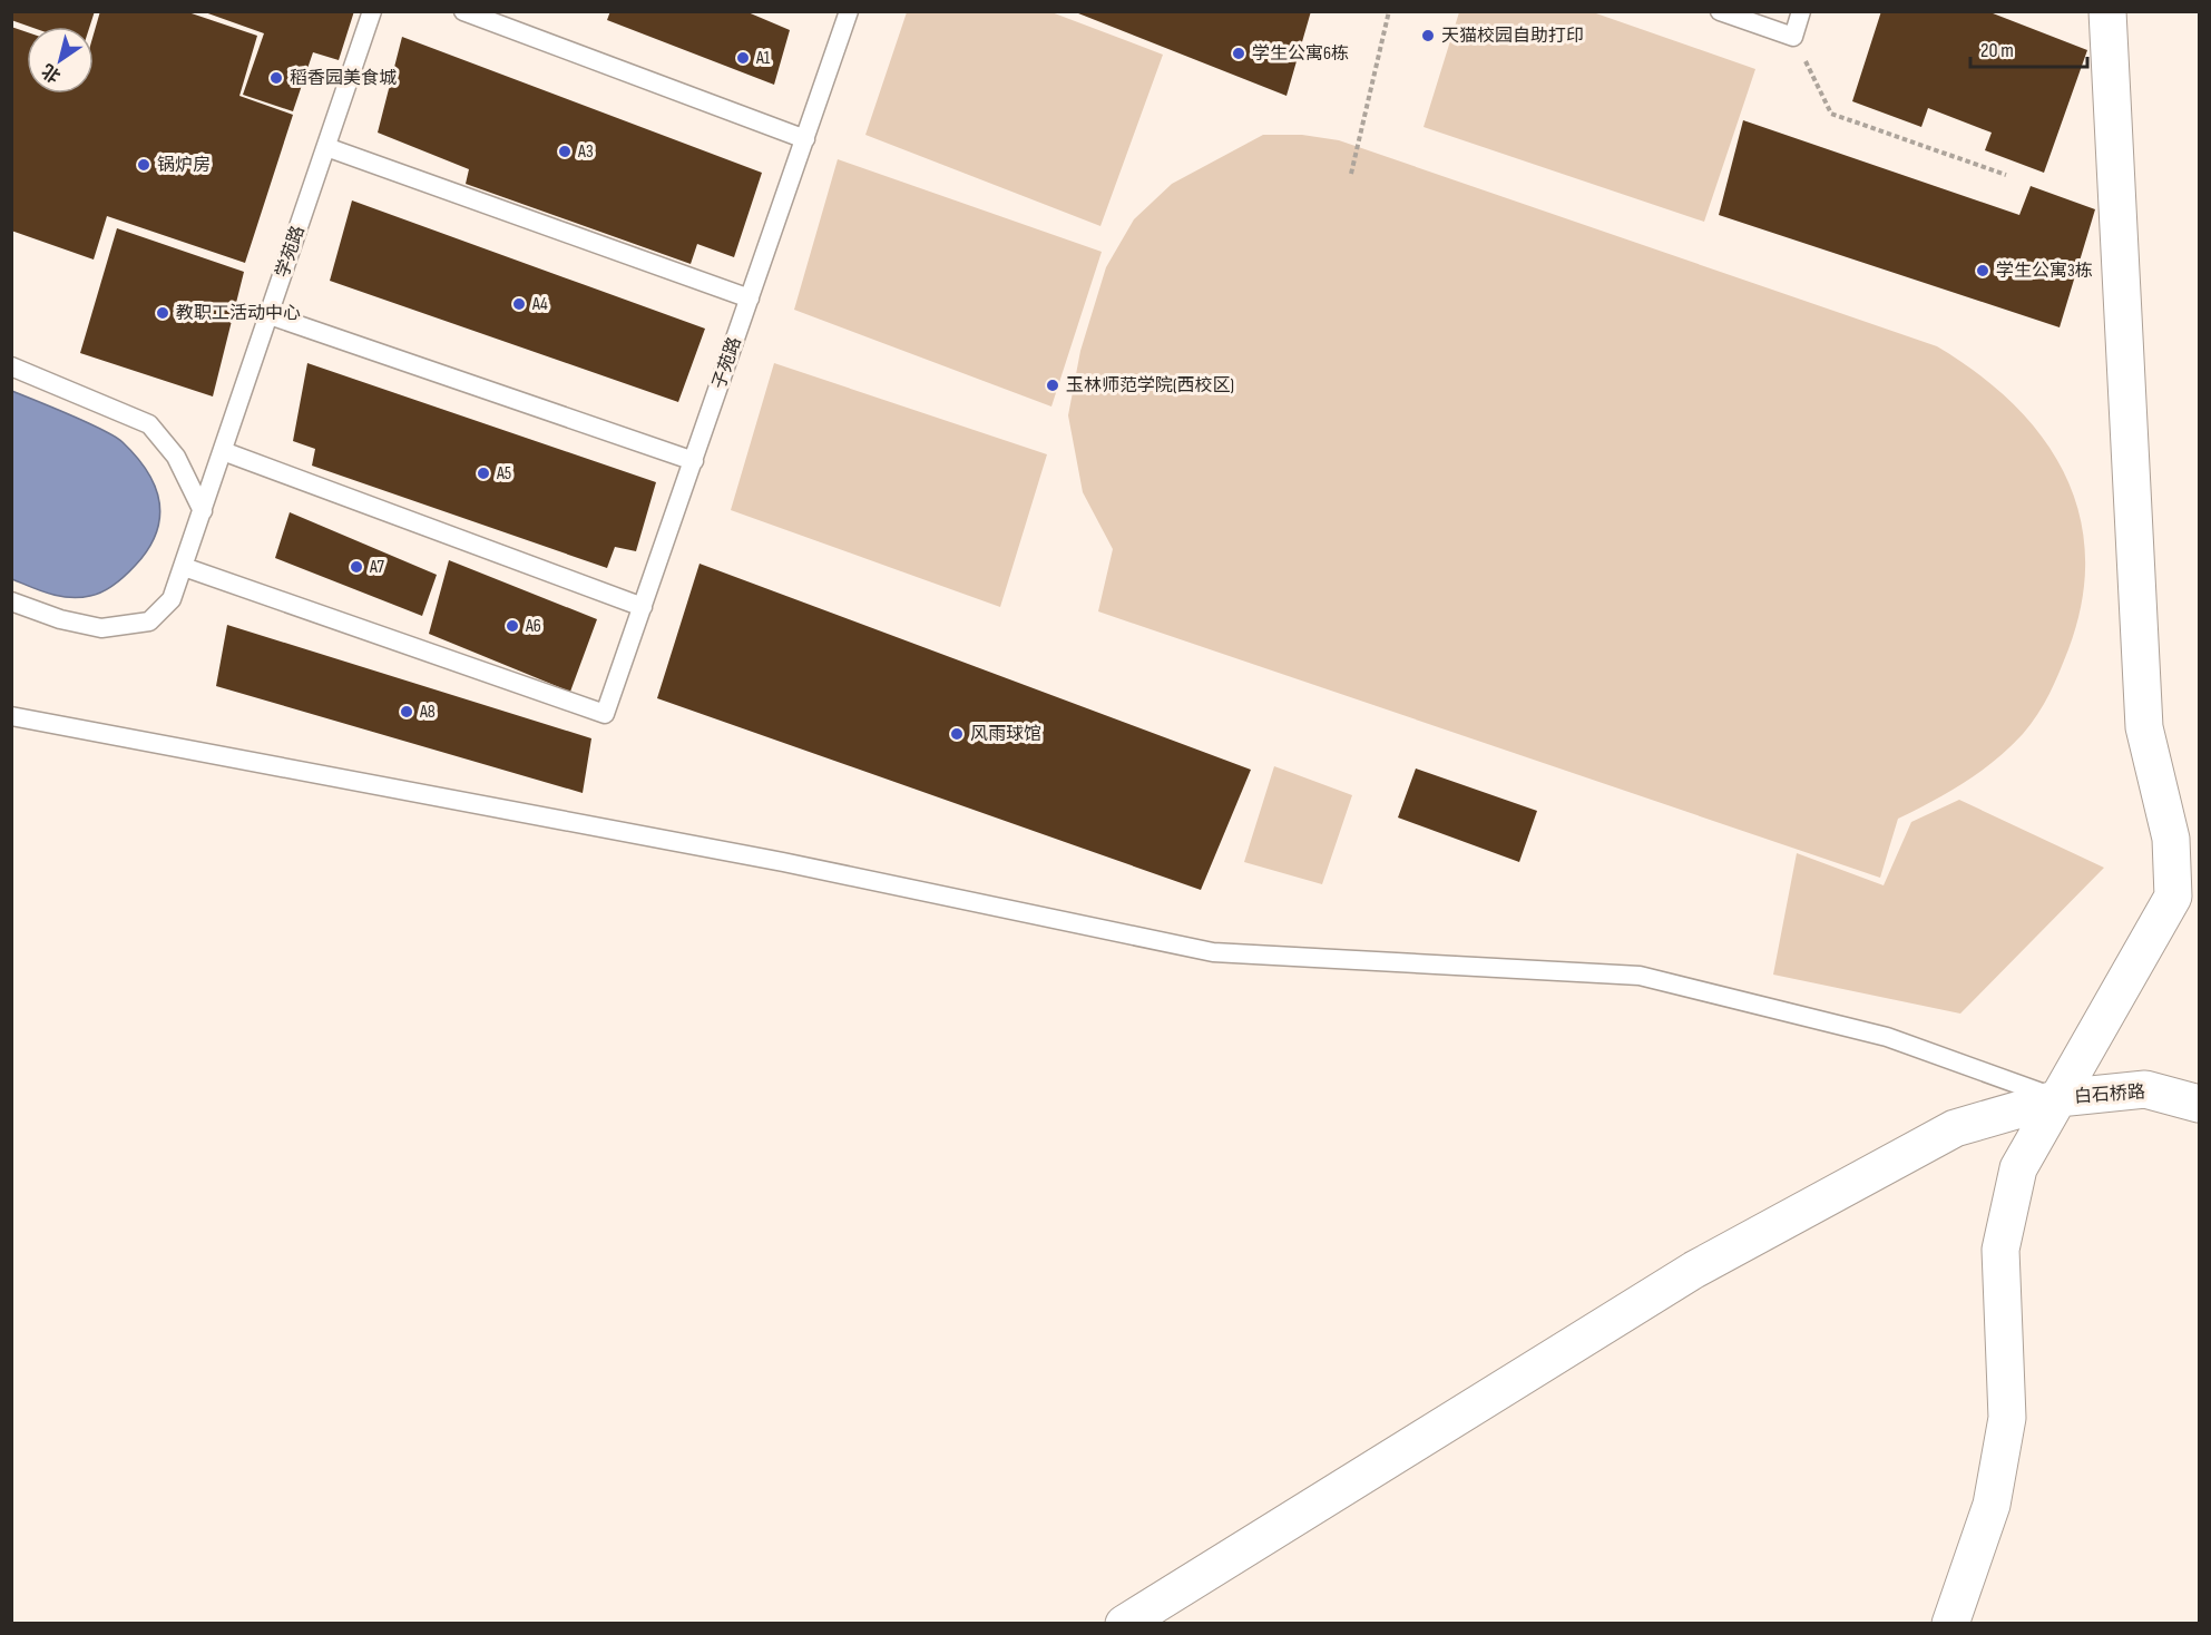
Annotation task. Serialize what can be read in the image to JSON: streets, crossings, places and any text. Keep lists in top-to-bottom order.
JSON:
{
  "streets": {
    "street": ["白石桥路"],
    "lane": ["学苑路", "子苑路"]
  },
  "crossings": [
    ["学苑路", "子苑路"]
  ],
  "places": [
    "天猫校园自助打印",
    "学生公寓6栋",
    "A1",
    "稻香园美食城",
    "A3",
    "锅炉房",
    "学生公寓3栋",
    "A4",
    "教职工活动中心",
    "玉林师范学院(西校区)",
    "A5",
    "A7",
    "A6",
    "A8",
    "风雨球馆"
  ],
  "scale_bar": "20 m",
  "north": "bottom left"
}
